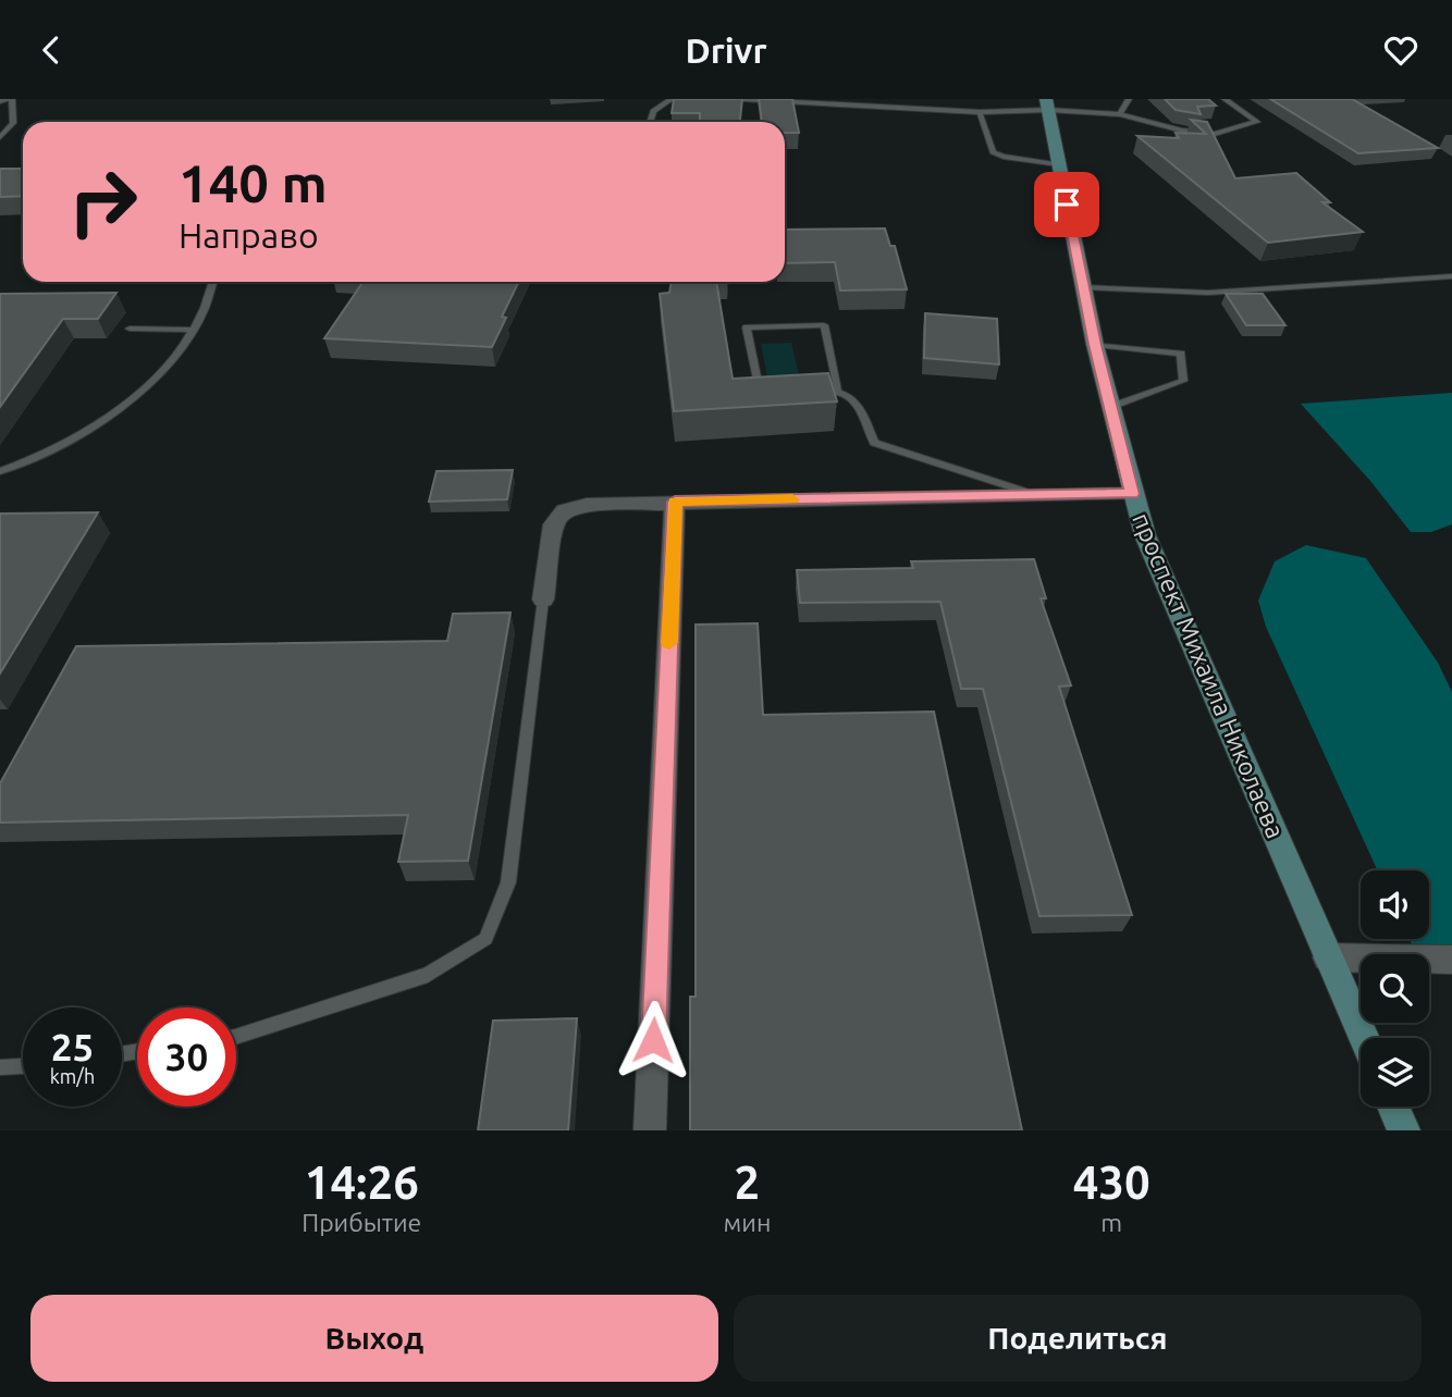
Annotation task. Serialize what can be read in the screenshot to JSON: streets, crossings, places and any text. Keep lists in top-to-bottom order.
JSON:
{
  "streets": {
    "main road": ["проспект Михаила Николаева"]
  },
  "page": {
    "header": "Drivr",
    "turn": ["140 m", "Направо"],
    "speed": "25 km/h",
    "limit": "30",
    "eta": [
      "14:26",
      "Прибытие",
      "2",
      "мин",
      "430",
      "m"
    ],
    "buttons": ["Выход", "Поделиться"]
  }
}
